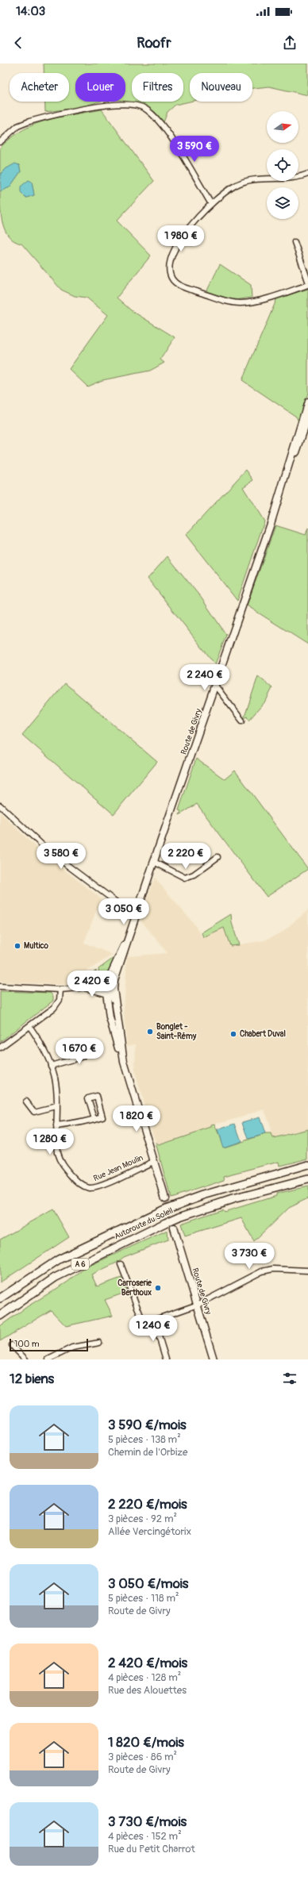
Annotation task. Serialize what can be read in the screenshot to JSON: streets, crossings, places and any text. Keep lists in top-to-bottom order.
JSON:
{
  "streets": {
    "highway": ["Autoroute du Soleil", "A 6"],
    "main road": ["Route de Givry"],
    "street": ["Rue Jean Moulin"]
  },
  "crossings": [
    ["Route de Givry", "Rue Jean Moulin"]
  ],
  "places": [
    "Multico",
    "Bonglet - Saint-Rémy",
    "Chabert Duval",
    "Carroserie Berthoux"
  ],
  "scale_bar": "100 m",
  "north": "right",
  "page": {
    "status": "14:03",
    "header": "Roofr",
    "chip": [
      "Acheter",
      "Louer",
      "Filtres",
      "Nouveau"
    ],
    "price": [
      "3 590 €",
      "1 980 €",
      "2 240 €",
      "3 580 €",
      "2 220 €",
      "3 050 €",
      "2 420 €",
      "1 670 €",
      "1 820 €",
      "1 280 €",
      "3 730 €",
      "1 240 €"
    ],
    "scale": "100 m",
    "heading": "12 biens",
    "list": [
      {
        "name": "3 590 €/mois",
        "note": "5 pièces · 138 m² · Chemin de l'Orbize"
      },
      {
        "name": "2 220 €/mois",
        "note": "3 pièces · 92 m² · Allée Vercingétorix"
      },
      {
        "name": "3 050 €/mois",
        "note": "5 pièces · 118 m² · Route de Givry"
      },
      {
        "name": "2 420 €/mois",
        "note": "4 pièces · 128 m² · Rue des Alouettes"
      },
      {
        "name": "1 820 €/mois",
        "note": "3 pièces · 86 m² · Route de Givry"
      },
      {
        "name": "3 730 €/mois",
        "note": "4 pièces · 152 m² · Rue du Petit Charrot"
      }
    ]
  }
}
